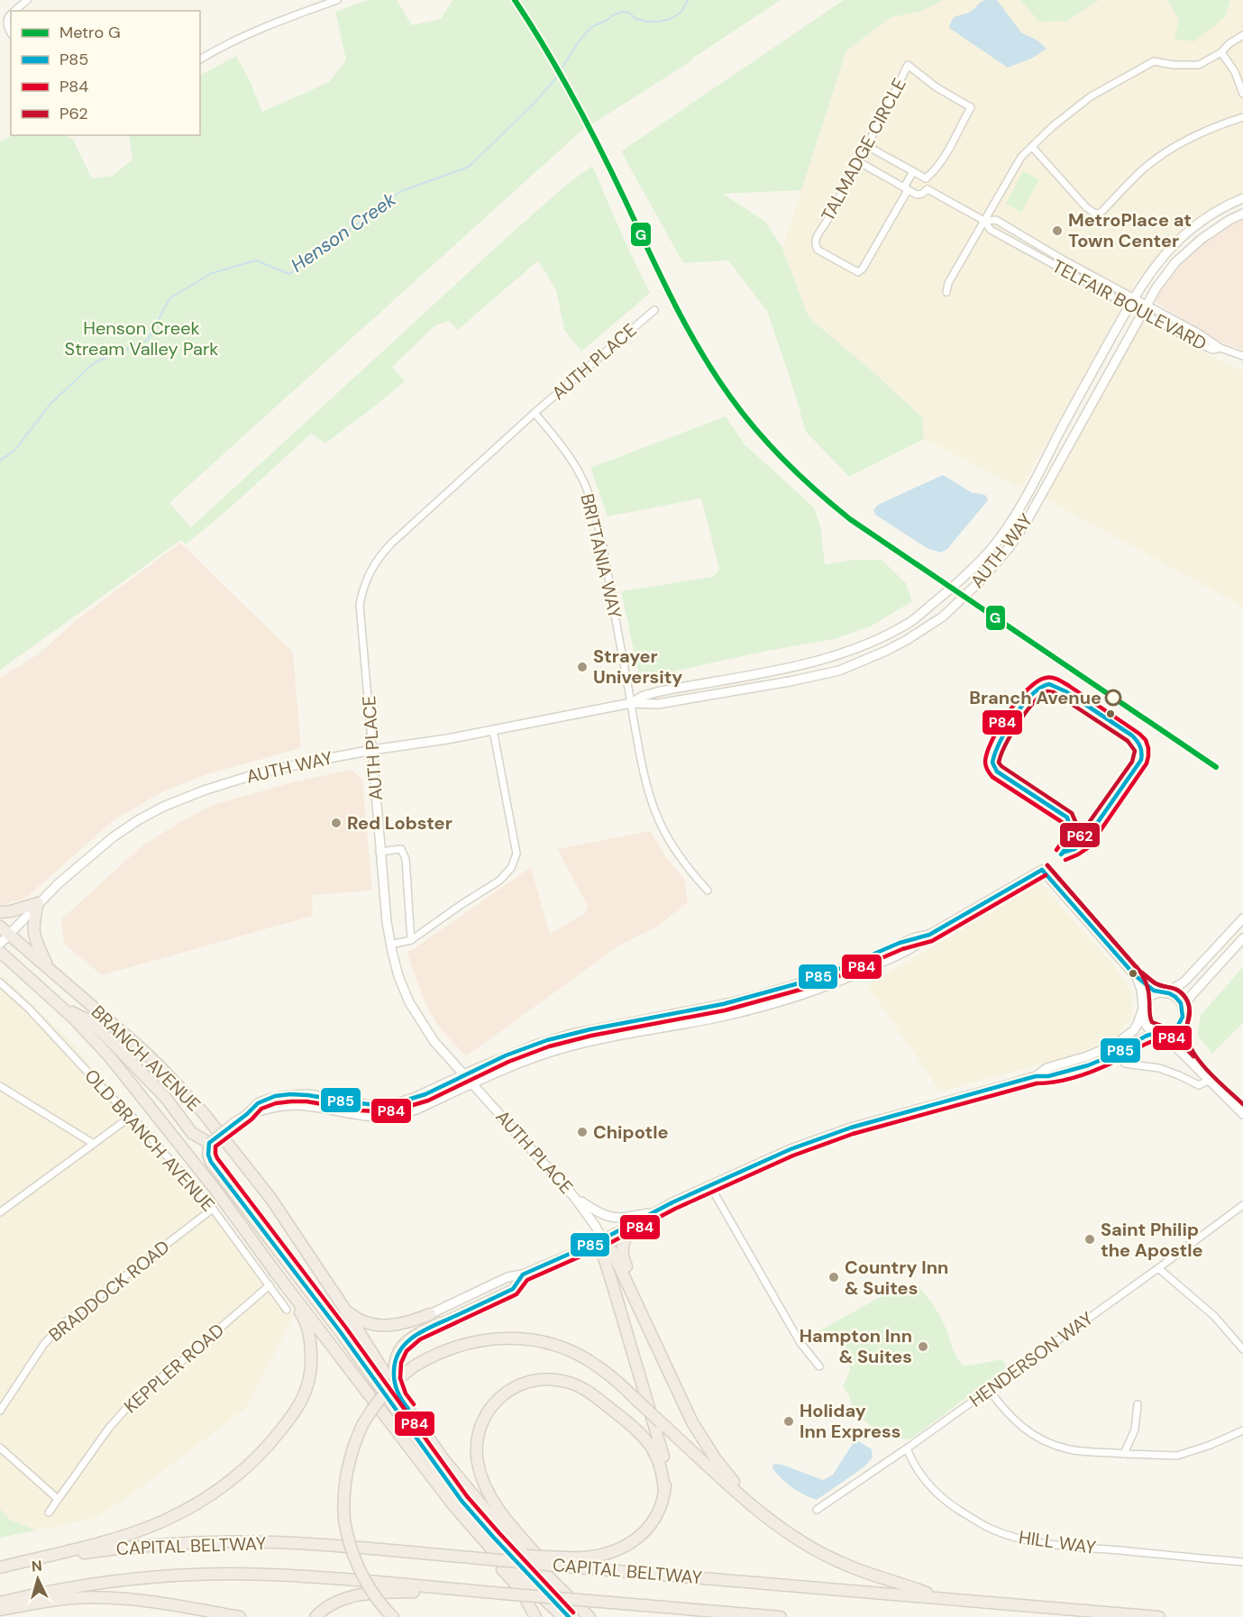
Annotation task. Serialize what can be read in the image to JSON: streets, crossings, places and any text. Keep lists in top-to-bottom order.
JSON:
{
  "streets": {
    "highway": ["BRANCH AVENUE", "CAPITAL BELTWAY"],
    "street": [
      "TALMADGE CIRCLE",
      "TELFAIR BOULEVARD",
      "AUTH PLACE",
      "AUTH WAY",
      "BRITTANIA WAY",
      "OLD BRANCH AVENUE",
      "BRADDOCK ROAD",
      "HENDERSON WAY",
      "KEPPLER ROAD",
      "HILL WAY"
    ]
  },
  "crossings": [
    ["TELFAIR BOULEVARD", "AUTH WAY"],
    ["AUTH PLACE", "AUTH WAY"],
    ["AUTH PLACE", "BRITTANIA WAY"],
    ["AUTH WAY", "BRITTANIA WAY"],
    ["AUTH WAY", "BRANCH AVENUE"],
    ["OLD BRANCH AVENUE", "BRADDOCK ROAD"],
    ["OLD BRANCH AVENUE", "KEPPLER ROAD"],
    ["HENDERSON WAY", "HILL WAY"]
  ],
  "water": ["Henson Creek"],
  "parks": ["Henson Creek Stream Valley Park"],
  "places": [
    "MetroPlace at Town Center",
    "Strayer University",
    "Branch Avenue",
    "Red Lobster",
    "Chipotle",
    "Saint Philip the Apostle",
    "Country Inn & Suites",
    "Hampton Inn & Suites",
    "Holiday Inn Express"
  ],
  "lines": [
    "metro line G",
    "transit line P84",
    "transit line P85",
    "transit line P62"
  ],
  "legend": [
    "Metro G",
    "P85",
    "P84",
    "P62"
  ],
  "north": "top"
}
